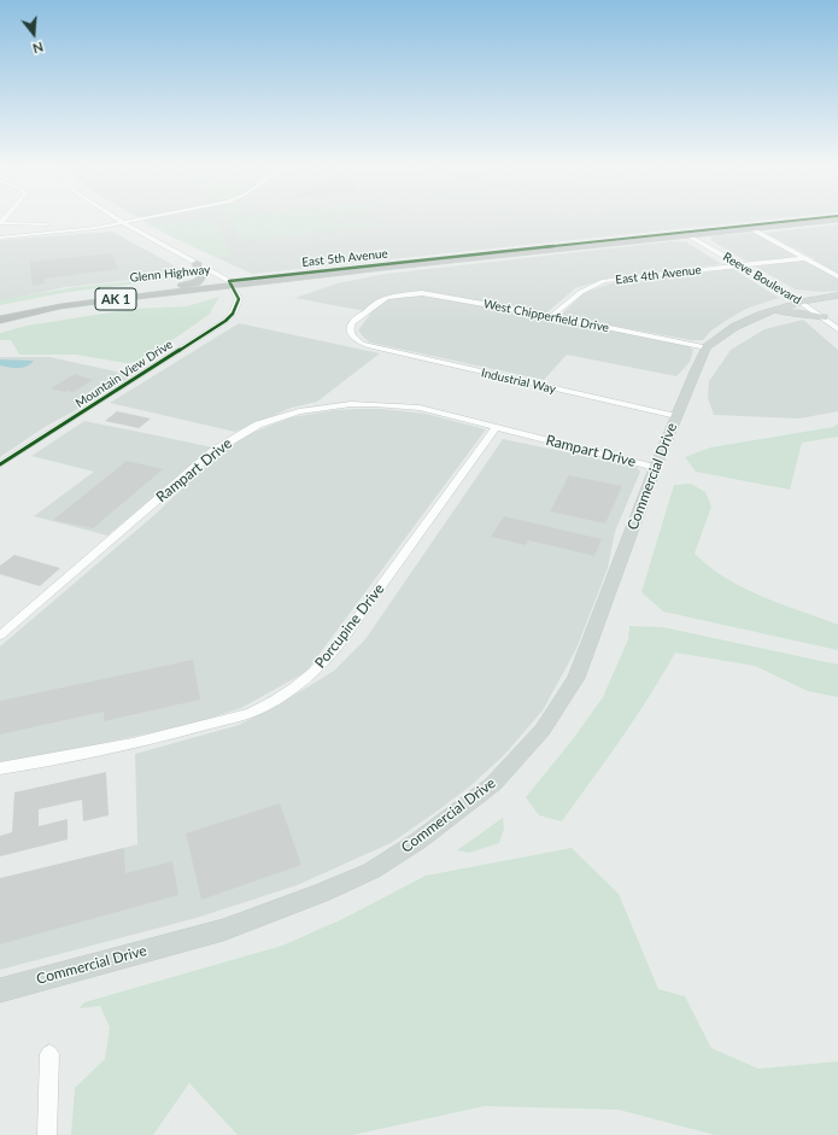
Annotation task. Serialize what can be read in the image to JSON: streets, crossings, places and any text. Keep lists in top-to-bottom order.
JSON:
{
  "streets": {
    "highway": ["East 5th Avenue", "Glenn Highway", "AK 1"],
    "main road": ["Commercial Drive"],
    "street": [
      "East 4th Avenue",
      "Reeve Boulevard",
      "West Chipperfield Drive",
      "Mountain View Drive",
      "Industrial Way",
      "Rampart Drive",
      "Porcupine Drive"
    ]
  },
  "crossings": [
    ["East 5th Avenue", "Glenn Highway"],
    ["East 5th Avenue", "Reeve Boulevard"],
    ["East 5th Avenue", "Mountain View Drive"],
    ["Glenn Highway", "Mountain View Drive"],
    ["East 4th Avenue", "Reeve Boulevard"],
    ["East 4th Avenue", "West Chipperfield Drive"],
    ["Reeve Boulevard", "Commercial Drive"],
    ["West Chipperfield Drive", "Industrial Way"],
    ["West Chipperfield Drive", "Commercial Drive"],
    ["Industrial Way", "Commercial Drive"],
    ["Rampart Drive", "Commercial Drive"],
    ["Rampart Drive", "Porcupine Drive"]
  ],
  "north": "bottom"
}
